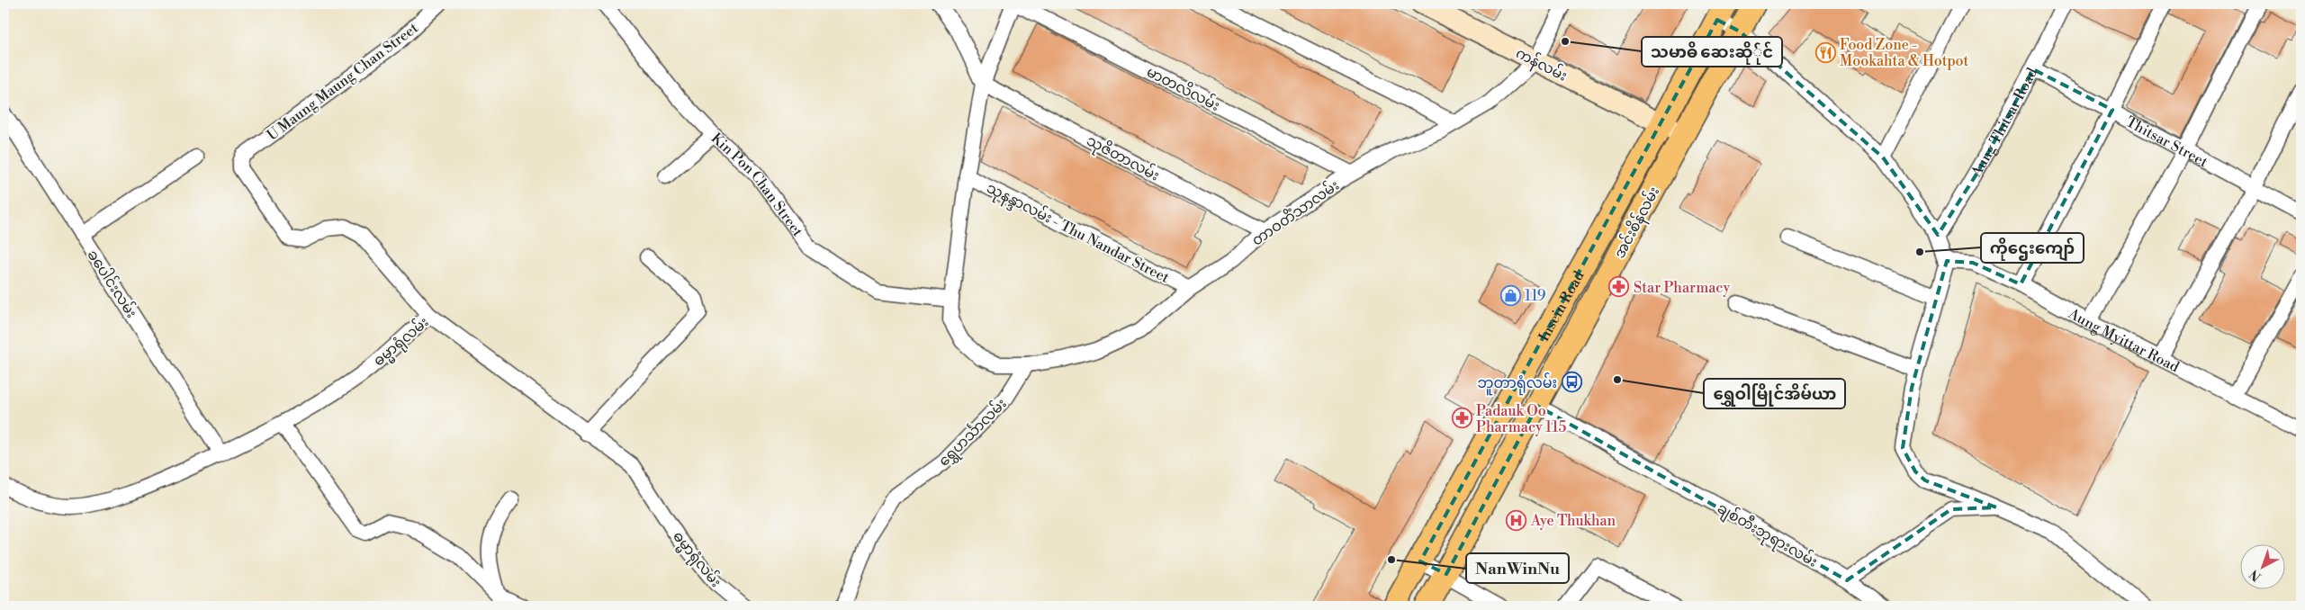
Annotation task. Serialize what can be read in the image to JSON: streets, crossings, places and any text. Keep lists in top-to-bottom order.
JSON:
{
  "streets": {
    "main road": ["ကန်လမ်း", "အင်းစိန်လမ်း", "Insein Road"],
    "street": [
      "U Maung Maung Chan Street",
      "မာတလိလမ်း",
      "Aung Thitsar Road",
      "Thitsar Street",
      "သုဇိတာလမ်း",
      "Kin Pon Chan Street",
      "တာဝတိံသာလမ်း",
      "သုနန္ဒာလမ်း - Thu Nandar Street",
      "ခပေါင်းလမ်း",
      "Aung Myittar Road",
      "ဓမ္မာရုံလမ်း",
      "ရွှေဟင်္သာလမ်း",
      "ချစ်တီးဘုရားလမ်း"
    ]
  },
  "crossings": [
    ["ကန်လမ်း", "တာဝတိံသာလမ်း"],
    ["ကန်လမ်း", "အင်းစိန်လမ်း"],
    ["ကန်လမ်း", "Insein Road"],
    ["U Maung Maung Chan Street", "ဓမ္မာရုံလမ်း"],
    ["မာတလိလမ်း", "တာဝတိံသာလမ်း"],
    ["Aung Thitsar Road", "Thitsar Street"],
    ["သုဇိတာလမ်း", "တာဝတိံသာလမ်း"],
    ["Kin Pon Chan Street", "တာဝတိံသာလမ်း"],
    ["တာဝတိံသာလမ်း", "သုနန္ဒာလမ်း - Thu Nandar Street"],
    ["တာဝတိံသာလမ်း", "ရွှေဟင်္သာလမ်း"],
    ["အင်းစိန်လမ်း", "ချစ်တီးဘုရားလမ်း"],
    ["ခပေါင်းလမ်း", "ဓမ္မာရုံလမ်း"]
  ],
  "places": {
    "other": [
      "သမာဓိ ဆေးဆို်ုင်",
      "ကိုဌေးကျော်",
      "ရွှေဝါမြိုင်အိမ်ယာ",
      "NanWinNu"
    ],
    "restaurant": ["Food Zone - Mookahta & Hotpot"],
    "pharmacy": ["Star Pharmacy", "Padauk Oo Pharmacy 115"],
    "shop": ["119"],
    "bus stop": ["ဘူတာရုံလမ်း"],
    "hospital": ["Aye Thukhan"]
  },
  "north": "bottom left"
}
